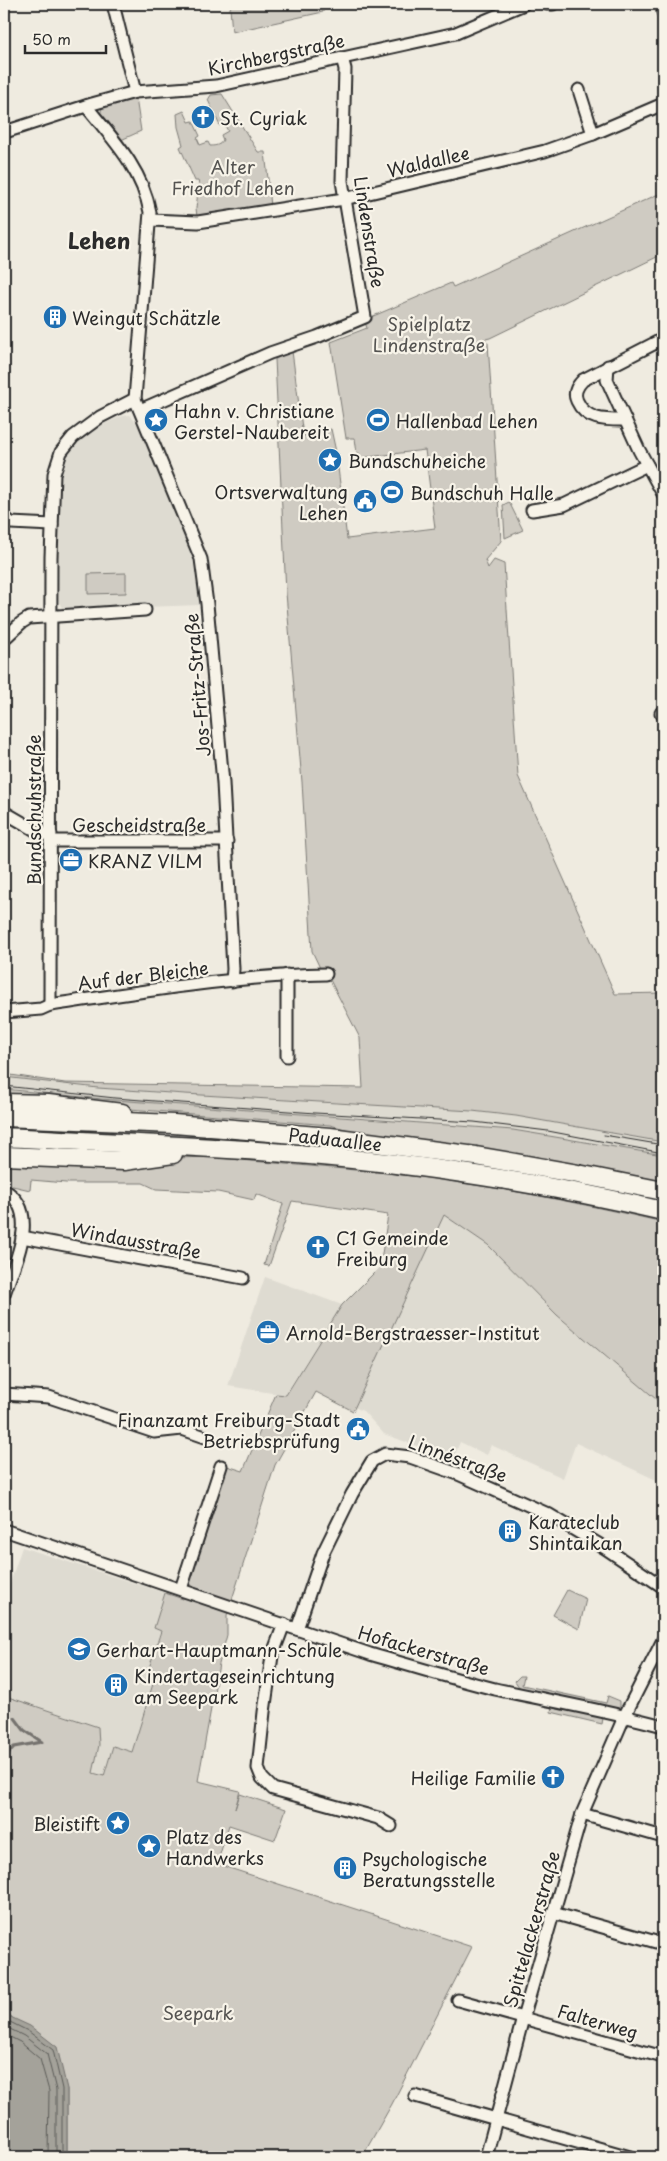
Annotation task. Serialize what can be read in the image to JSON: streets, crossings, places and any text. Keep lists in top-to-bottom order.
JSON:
{
  "streets": {
    "highway": ["Paduaallee"],
    "street": [
      "Kirchbergstraße",
      "Waldallee",
      "Lindenstraße",
      "Jos-Fritz-Straße",
      "Bundschuhstraße",
      "Gescheidstraße",
      "Auf der Bleiche",
      "Windausstraße",
      "Linnéstraße",
      "Hofackerstraße",
      "Spittelackerstraße",
      "Falterweg"
    ]
  },
  "crossings": [
    ["Kirchbergstraße", "Lindenstraße"],
    ["Waldallee", "Lindenstraße"],
    ["Lindenstraße", "Jos-Fritz-Straße"],
    ["Jos-Fritz-Straße", "Bundschuhstraße"],
    ["Jos-Fritz-Straße", "Gescheidstraße"],
    ["Jos-Fritz-Straße", "Auf der Bleiche"],
    ["Bundschuhstraße", "Gescheidstraße"],
    ["Bundschuhstraße", "Auf der Bleiche"],
    ["Linnéstraße", "Hofackerstraße"],
    ["Hofackerstraße", "Spittelackerstraße"],
    ["Spittelackerstraße", "Falterweg"]
  ],
  "districts": ["Lehen"],
  "parks": ["Alter Friedhof Lehen", "Spielplatz Lindenstraße", "Seepark"],
  "places": {
    "church": ["St. Cyriak", "C1 Gemeinde Freiburg", "Heilige Familie"],
    "building": [
      "Weingut Schätzle",
      "Karateclub Shintaikan",
      "Kindertageseinrichtung am Seepark",
      "Psychologische Beratungsstelle"
    ],
    "place": [
      "Hahn v. Christiane Gerstel-Naubereit",
      "Bundschuheiche",
      "Bleistift",
      "Platz des Handwerks"
    ],
    "sports": ["Hallenbad Lehen", "Bundschuh Halle"],
    "public building": ["Ortsverwaltung Lehen", "Finanzamt Freiburg-Stadt Betriebsprüfung"],
    "office": ["KRANZ VILM", "Arnold-Bergstraesser-Institut"],
    "school or university": ["Gerhart-Hauptmann-Schule"]
  },
  "scale_bar": "50 m"
}
